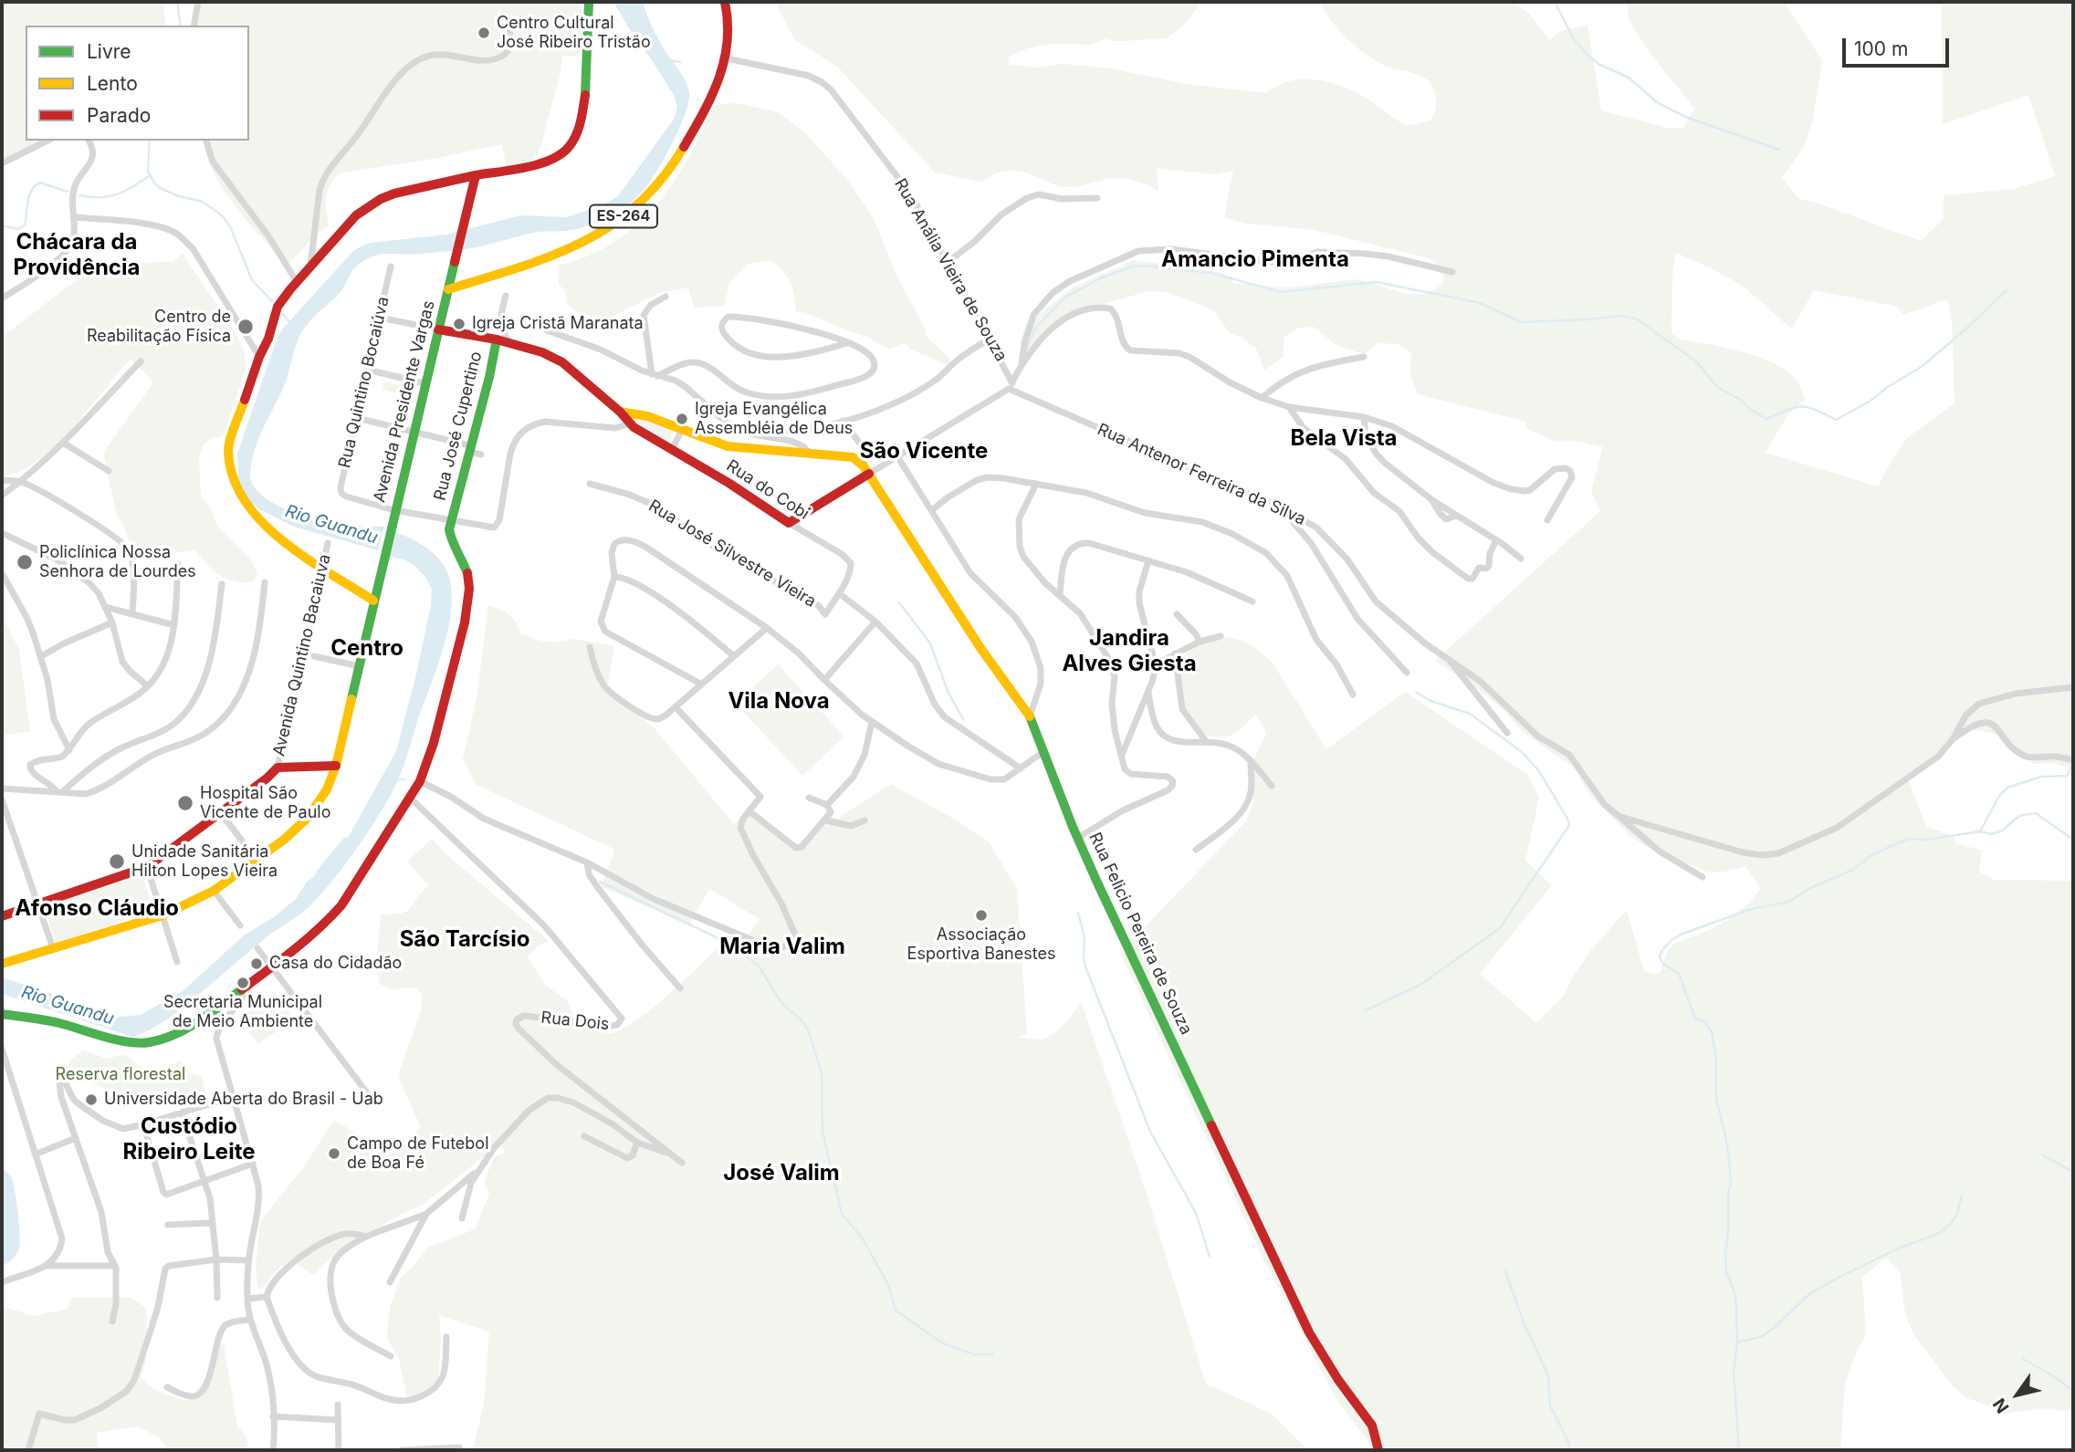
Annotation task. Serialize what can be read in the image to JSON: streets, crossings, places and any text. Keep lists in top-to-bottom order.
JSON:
{
  "streets": {
    "main road": [
      "ES-264",
      "Avenida Presidente Vargas",
      "Rua José Cupertino",
      "Rua do Cobi",
      "Rua Felicio Pereira de Souza"
    ],
    "street": [
      "Rua Anália Vieira de Souza",
      "Rua Quintino Bocaiúva",
      "Rua Antenor Ferreira da Silva",
      "Rua José Silvestre Vieira",
      "Avenida Quintino Bacaiuva",
      "Rua Dois"
    ]
  },
  "crossings": [
    ["ES-264", "Rua Anália Vieira de Souza"],
    ["ES-264", "Avenida Presidente Vargas"],
    ["Rua Anália Vieira de Souza", "Rua Antenor Ferreira da Silva"],
    ["Rua Quintino Bocaiúva", "Avenida Presidente Vargas"],
    ["Rua do Cobi", "Rua José Silvestre Vieira"]
  ],
  "districts": [
    "Chácara da Providência",
    "Amancio Pimenta",
    "Bela Vista",
    "São Vicente",
    "Jandira Alves Giesta",
    "Centro",
    "Vila Nova",
    "Afonso Cláudio",
    "São Tarcísio",
    "Maria Valim",
    "Custódio Ribeiro Leite",
    "José Valim"
  ],
  "water": ["Rio Guandu"],
  "parks": ["Reserva florestal"],
  "places": [
    "Centro Cultural José Ribeiro Tristão",
    "Igreja Cristã Maranata",
    "Centro de Reabilitação Física",
    "Igreja Evangélica Assembléia de Deus",
    "Policlínica Nossa Senhora de Lourdes",
    "Hospital São Vicente de Paulo",
    "Unidade Sanitária Hilton Lopes Vieira",
    "Associação Esportiva Banestes",
    "Casa do Cidadão",
    "Secretaria Municipal de Meio Ambiente",
    "Universidade Aberta do Brasil - Uab",
    "Campo de Futebol de Boa Fé"
  ],
  "legend": ["Livre", "Lento", "Parado"],
  "scale_bar": "100 m",
  "north": "bottom left"
}
